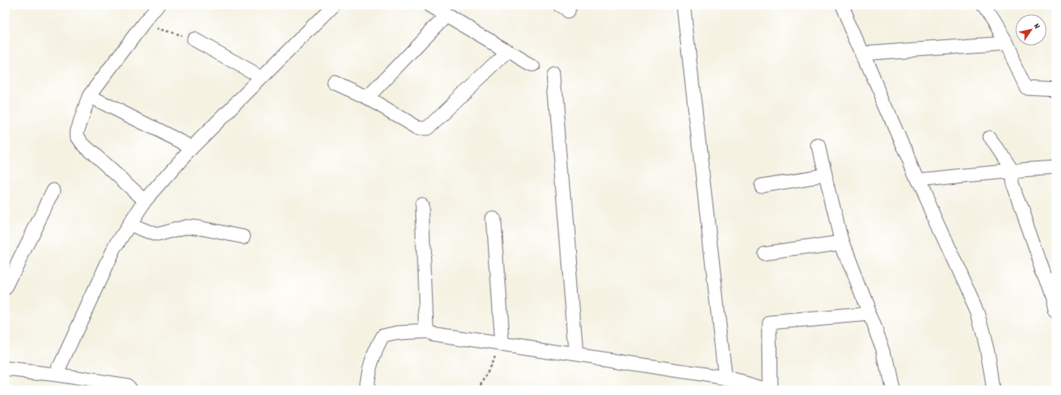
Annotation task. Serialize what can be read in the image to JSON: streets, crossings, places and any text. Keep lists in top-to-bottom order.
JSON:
{
  "north": "top right"
}
